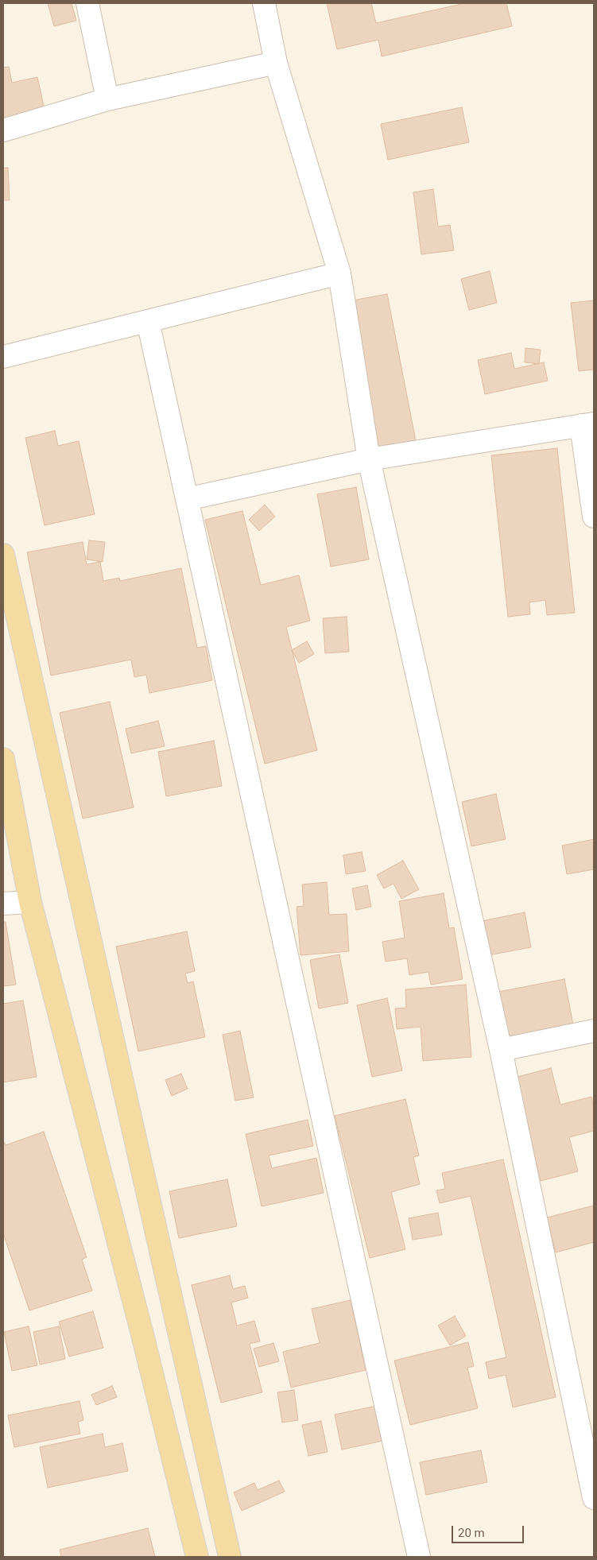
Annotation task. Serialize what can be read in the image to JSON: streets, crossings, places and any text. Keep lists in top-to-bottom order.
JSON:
{
  "scale_bar": "20 m"
}
